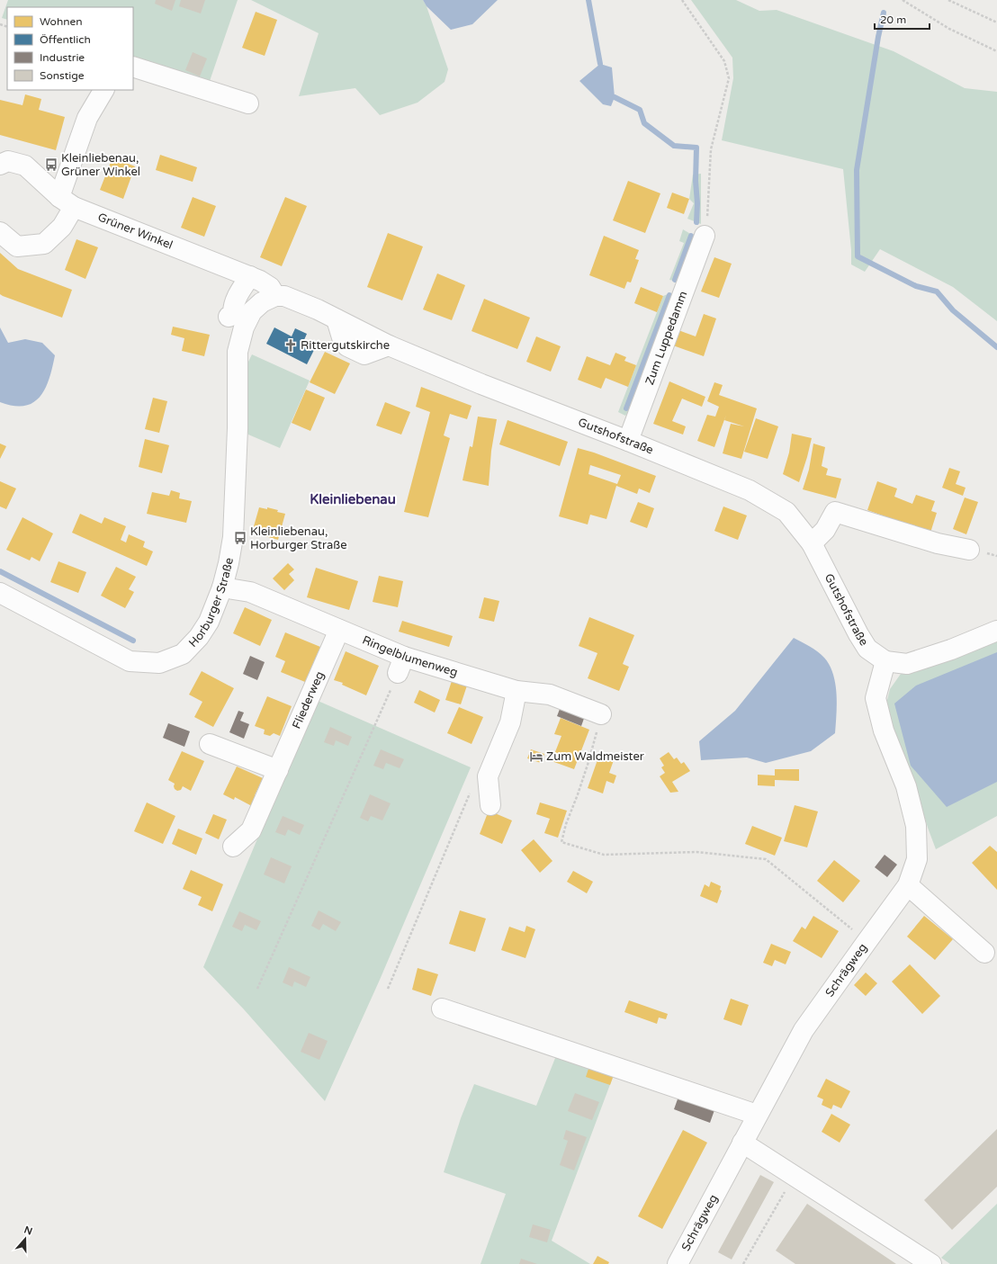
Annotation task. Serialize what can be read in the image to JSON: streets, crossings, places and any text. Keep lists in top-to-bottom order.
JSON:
{
  "streets": {
    "street": [
      "Grüner Winkel",
      "Zum Luppedamm",
      "Gutshofstraße",
      "Horburger Straße",
      "Ringelblumenweg",
      "Fliederweg",
      "Schrägweg"
    ]
  },
  "crossings": [
    ["Grüner Winkel", "Gutshofstraße"],
    ["Grüner Winkel", "Horburger Straße"],
    ["Zum Luppedamm", "Gutshofstraße"],
    ["Gutshofstraße", "Horburger Straße"],
    ["Gutshofstraße", "Schrägweg"],
    ["Horburger Straße", "Ringelblumenweg"],
    ["Ringelblumenweg", "Fliederweg"]
  ],
  "districts": ["Kleinliebenau"],
  "places": {
    "bus stop": ["Kleinliebenau, Grüner Winkel", "Kleinliebenau, Horburger Straße"],
    "church": ["Rittergutskirche"],
    "hotel": ["Zum Waldmeister"]
  },
  "legend": [
    "Wohnen",
    "Öffentlich",
    "Industrie",
    "Sonstige"
  ],
  "scale_bar": "20 m",
  "north": "top"
}
